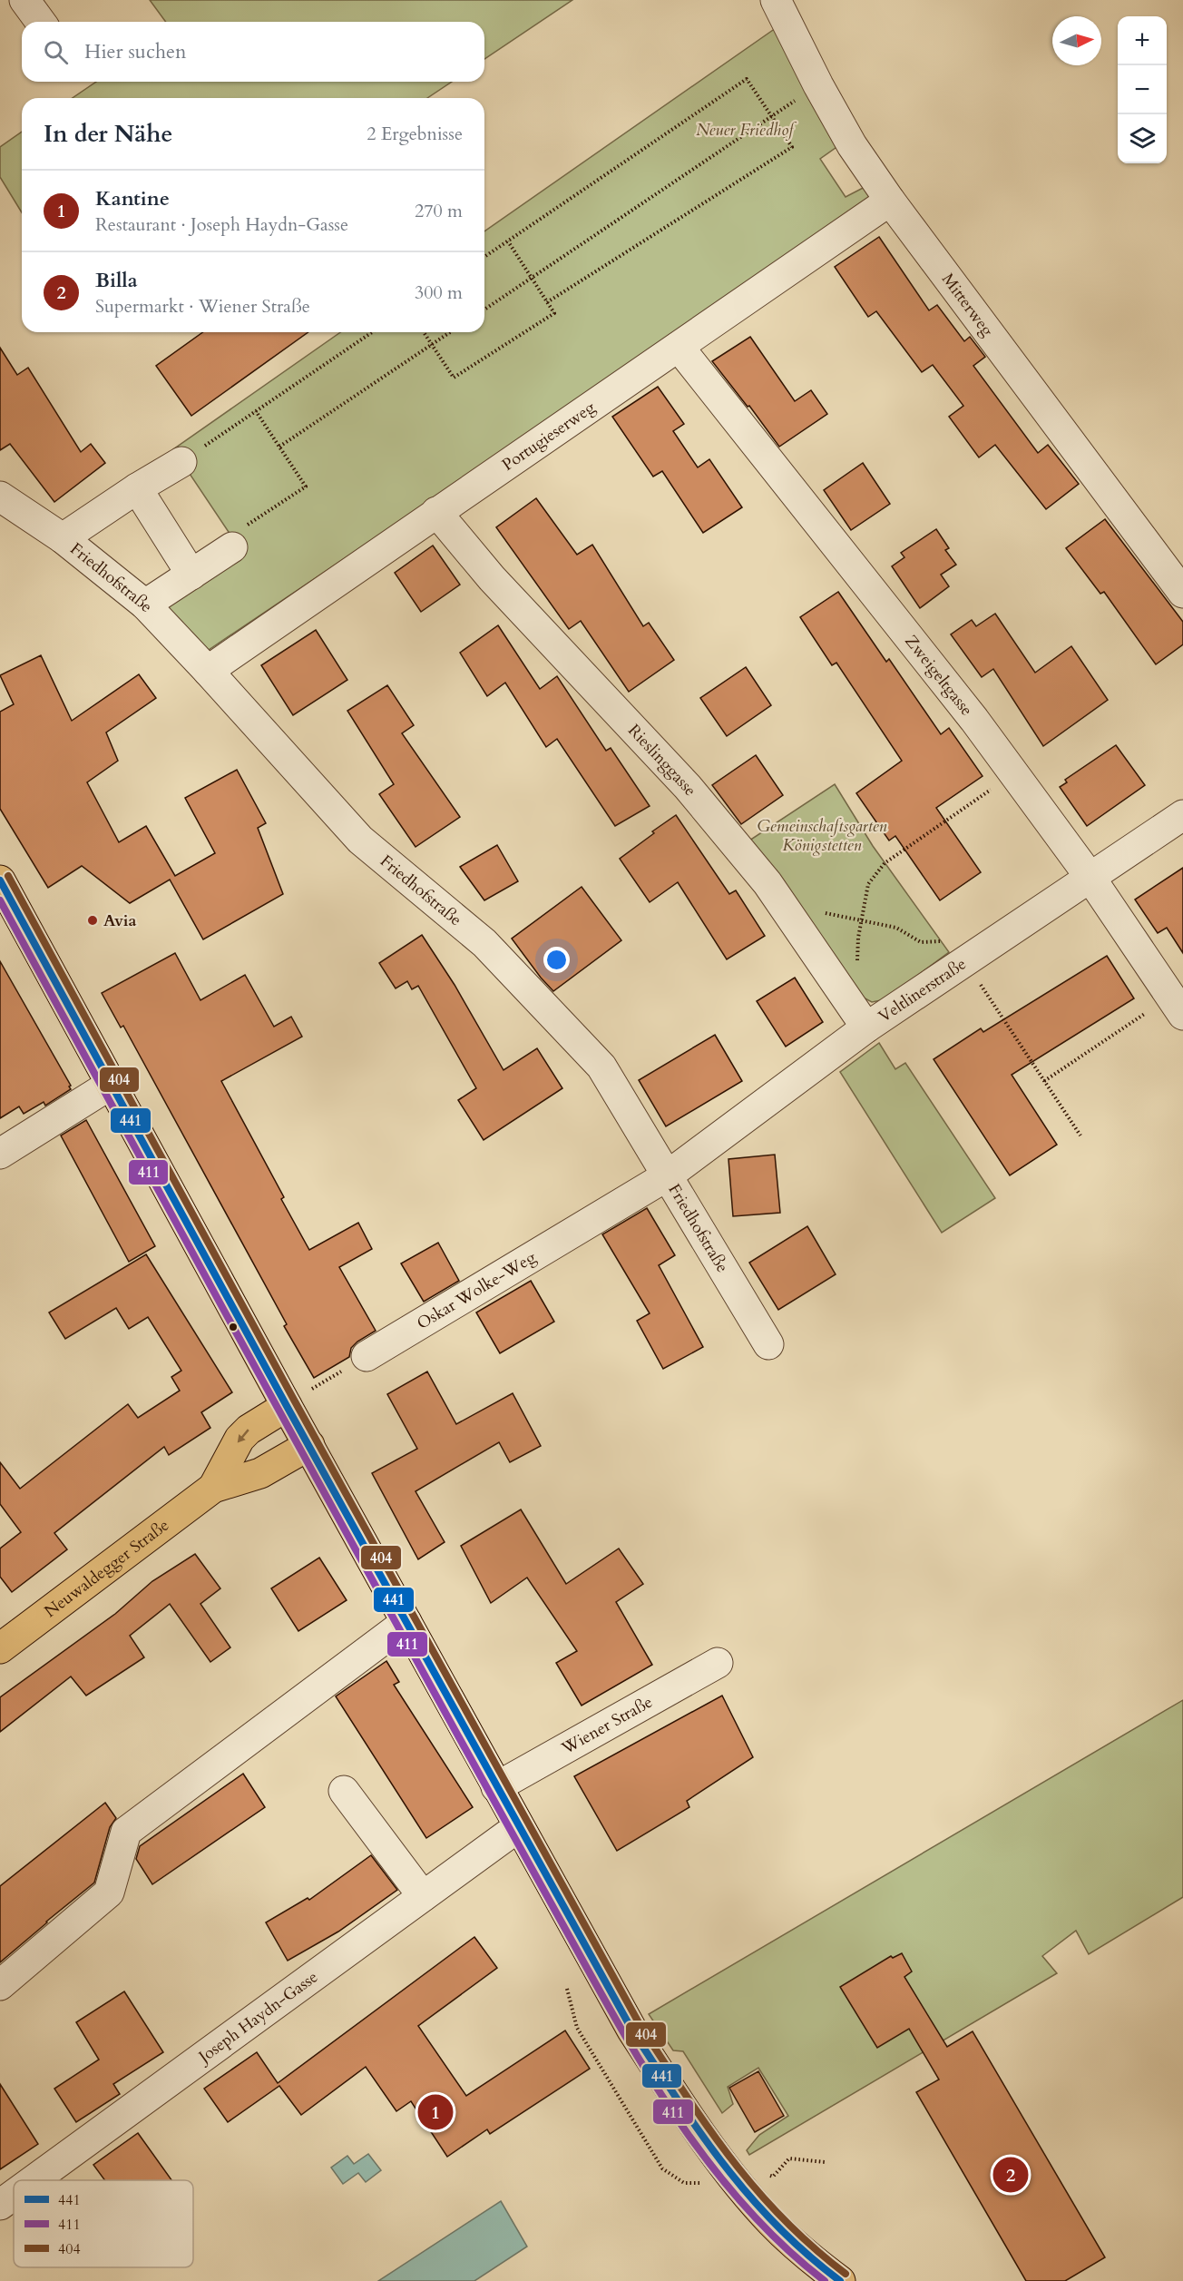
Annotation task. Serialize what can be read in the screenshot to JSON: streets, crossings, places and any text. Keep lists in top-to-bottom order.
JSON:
{
  "streets": {
    "main road": ["Neuwaldegger Straße"],
    "street": [
      "Mitterweg",
      "Portugieserweg",
      "Friedhofstraße",
      "Zweigeltgasse",
      "Rieslinggasse",
      "Veltlinerstraße",
      "Oskar Wolke-Weg",
      "Wiener Straße",
      "Joseph Haydn-Gasse"
    ]
  },
  "crossings": [
    ["Mitterweg", "Portugieserweg"],
    ["Portugieserweg", "Friedhofstraße"],
    ["Portugieserweg", "Zweigeltgasse"],
    ["Portugieserweg", "Rieslinggasse"],
    ["Friedhofstraße", "Veltlinerstraße"],
    ["Friedhofstraße", "Oskar Wolke-Weg"],
    ["Zweigeltgasse", "Veltlinerstraße"],
    ["Rieslinggasse", "Veltlinerstraße"],
    ["Veltlinerstraße", "Oskar Wolke-Weg"]
  ],
  "parks": ["Neuer Friedhof", "Gemeinschaftsgarten Königstetten"],
  "places": ["Avia"],
  "lines": ["transit line 404", "transit line 441", "transit line 411"],
  "legend": ["441", "411", "404"],
  "north": "right",
  "page": {
    "map_buttons": ["+", "−"],
    "search": "Hier suchen",
    "heading": ["In der Nähe", "2 Ergebnisse"],
    "list": [
      {
        "mark": "1",
        "name": "Kantine",
        "note": "Restaurant · Joseph Haydn-Gasse",
        "value": "270 m"
      },
      {
        "mark": "2",
        "name": "Billa",
        "note": "Supermarkt · Wiener Straße",
        "value": "300 m"
      }
    ],
    "pins": ["1", "2"]
  }
}
